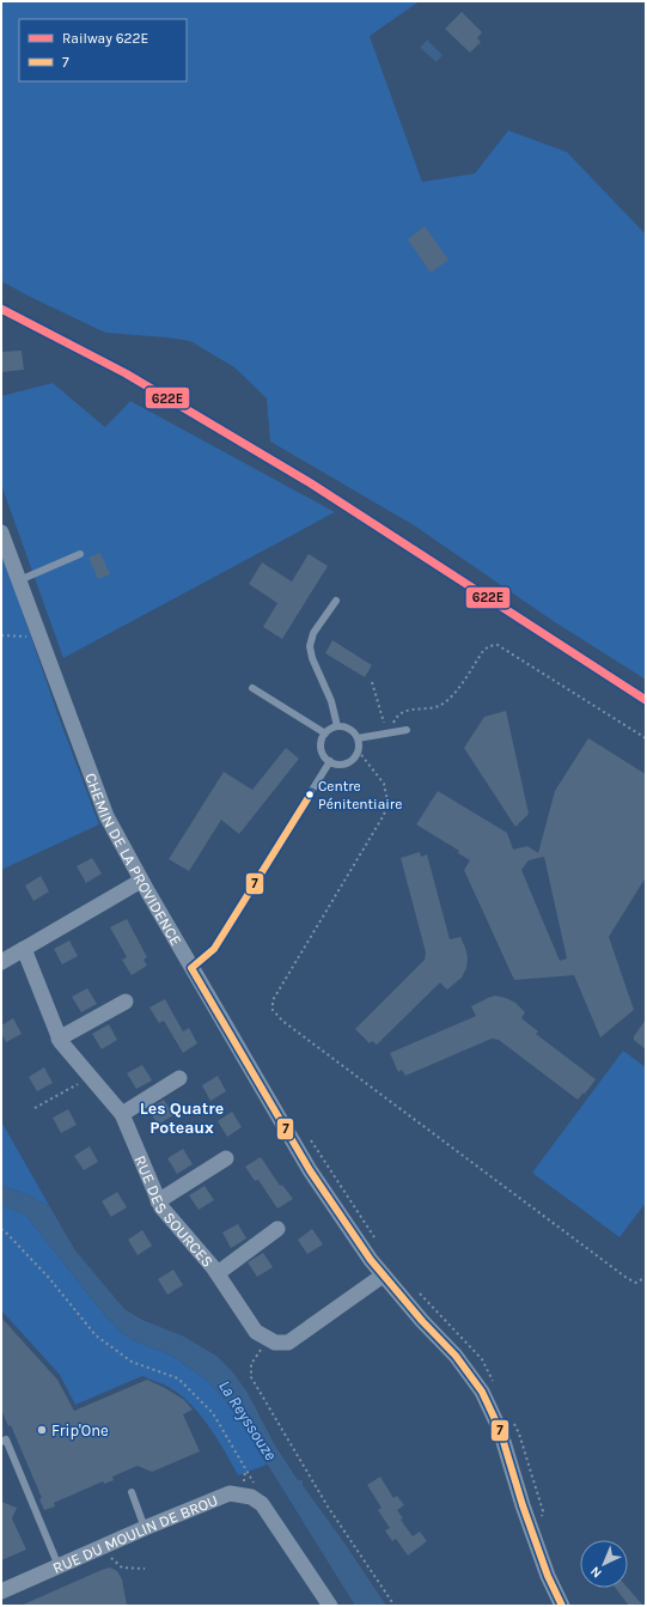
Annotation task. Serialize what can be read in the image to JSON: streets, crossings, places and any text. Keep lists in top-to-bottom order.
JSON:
{
  "streets": {
    "street": ["CHEMIN DE LA PROVIDENCE", "RUE DES SOURCES", "RUE DU MOULIN DE BROU"]
  },
  "districts": ["Les Quatre Poteaux"],
  "water": ["La Reyssouze"],
  "places": ["Centre Pénitentiaire", "Frip'One"],
  "lines": ["rail line 622E", "transit line 7"],
  "legend": ["Railway 622E", "7"],
  "north": "bottom left"
}
